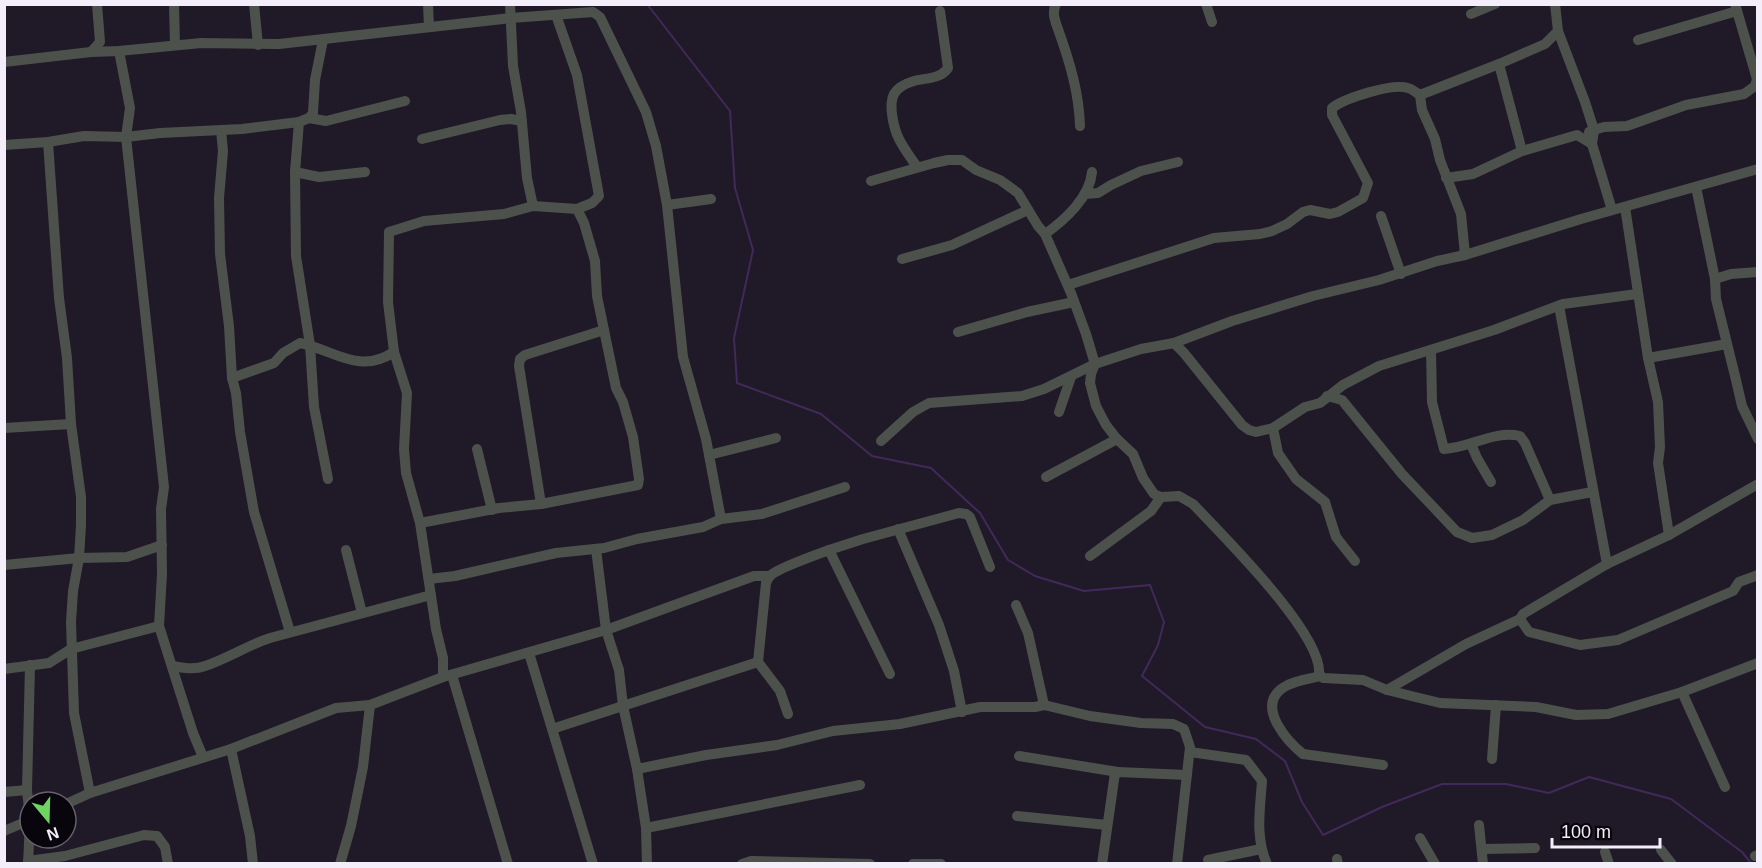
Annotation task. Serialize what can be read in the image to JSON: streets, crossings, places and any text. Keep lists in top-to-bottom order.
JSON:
{
  "scale_bar": "100 m",
  "north": "bottom"
}
